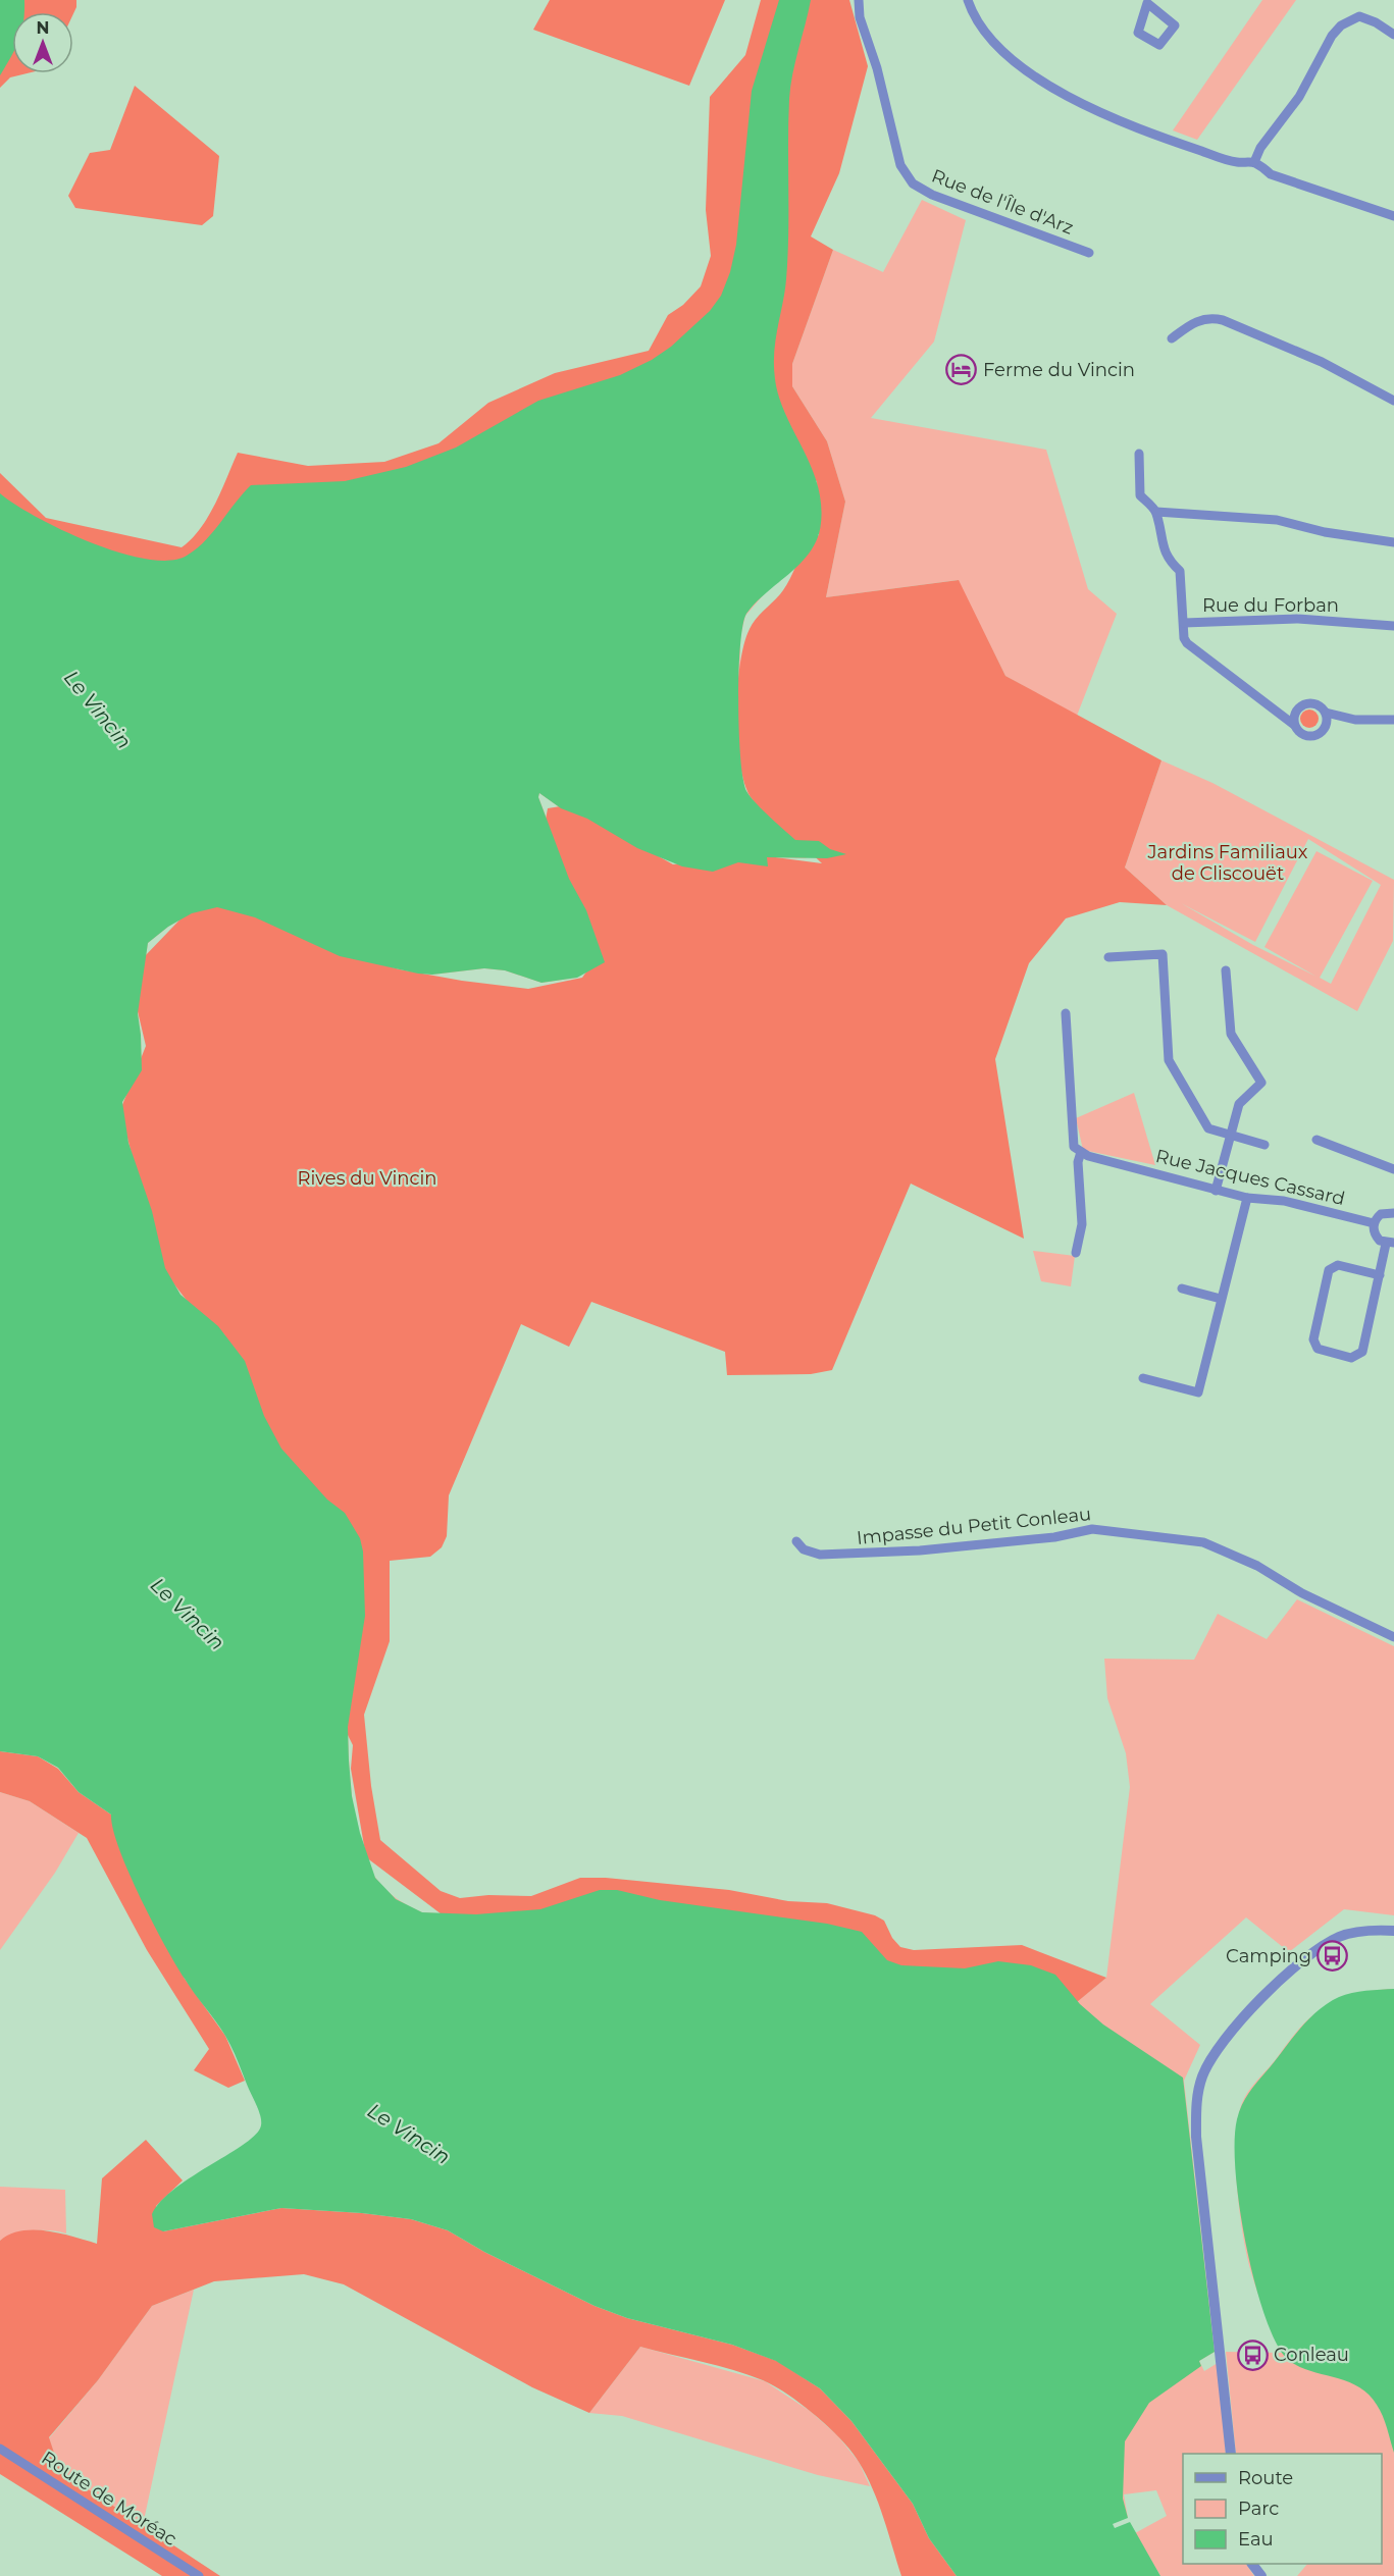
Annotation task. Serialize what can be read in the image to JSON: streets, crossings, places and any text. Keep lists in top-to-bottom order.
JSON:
{
  "streets": {
    "street": [
      "Rue de l'Île d'Arz",
      "Rue du Forban",
      "Rue Jacques Cassard",
      "Impasse du Petit Conleau",
      "Route de Moréac"
    ]
  },
  "water": ["Le Vincin"],
  "parks": ["Jardins Familiaux de Cliscouët", "Rives du Vincin"],
  "places": {
    "hotel": ["Ferme du Vincin"],
    "bus stop": ["Camping", "Conleau"]
  },
  "legend": ["Route", "Parc", "Eau"],
  "north": "top"
}
